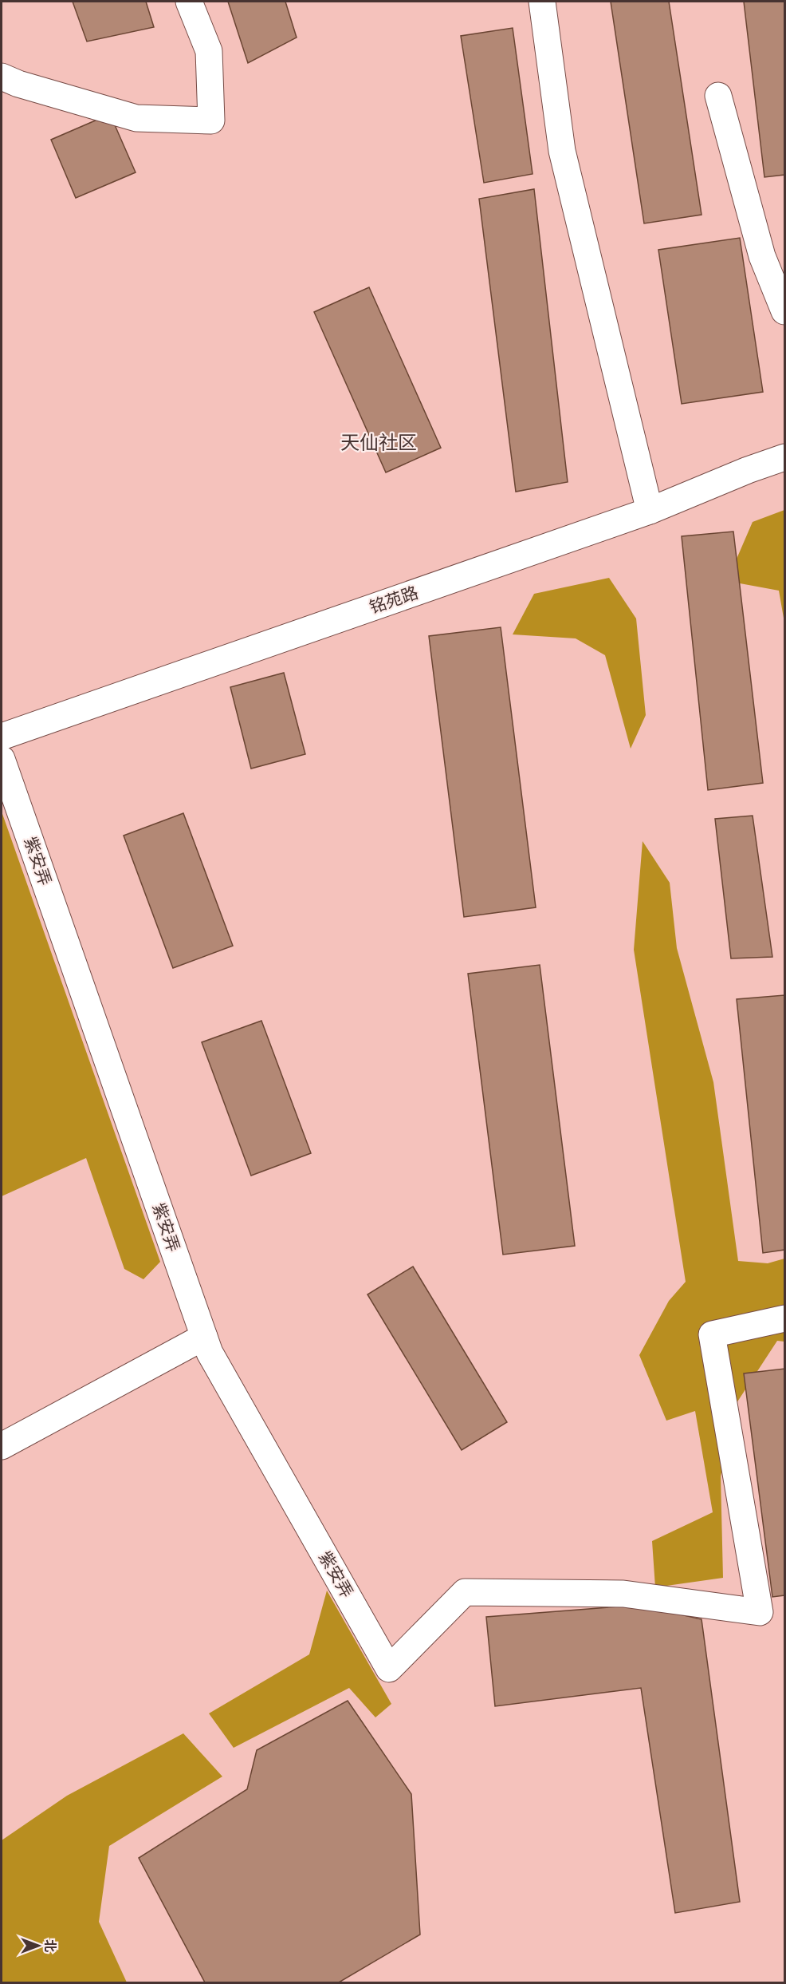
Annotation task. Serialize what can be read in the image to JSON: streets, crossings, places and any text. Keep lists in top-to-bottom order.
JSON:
{
  "streets": {
    "street": ["铭苑路", "紫安弄"]
  },
  "districts": ["天仙社区"],
  "north": "right"
}
